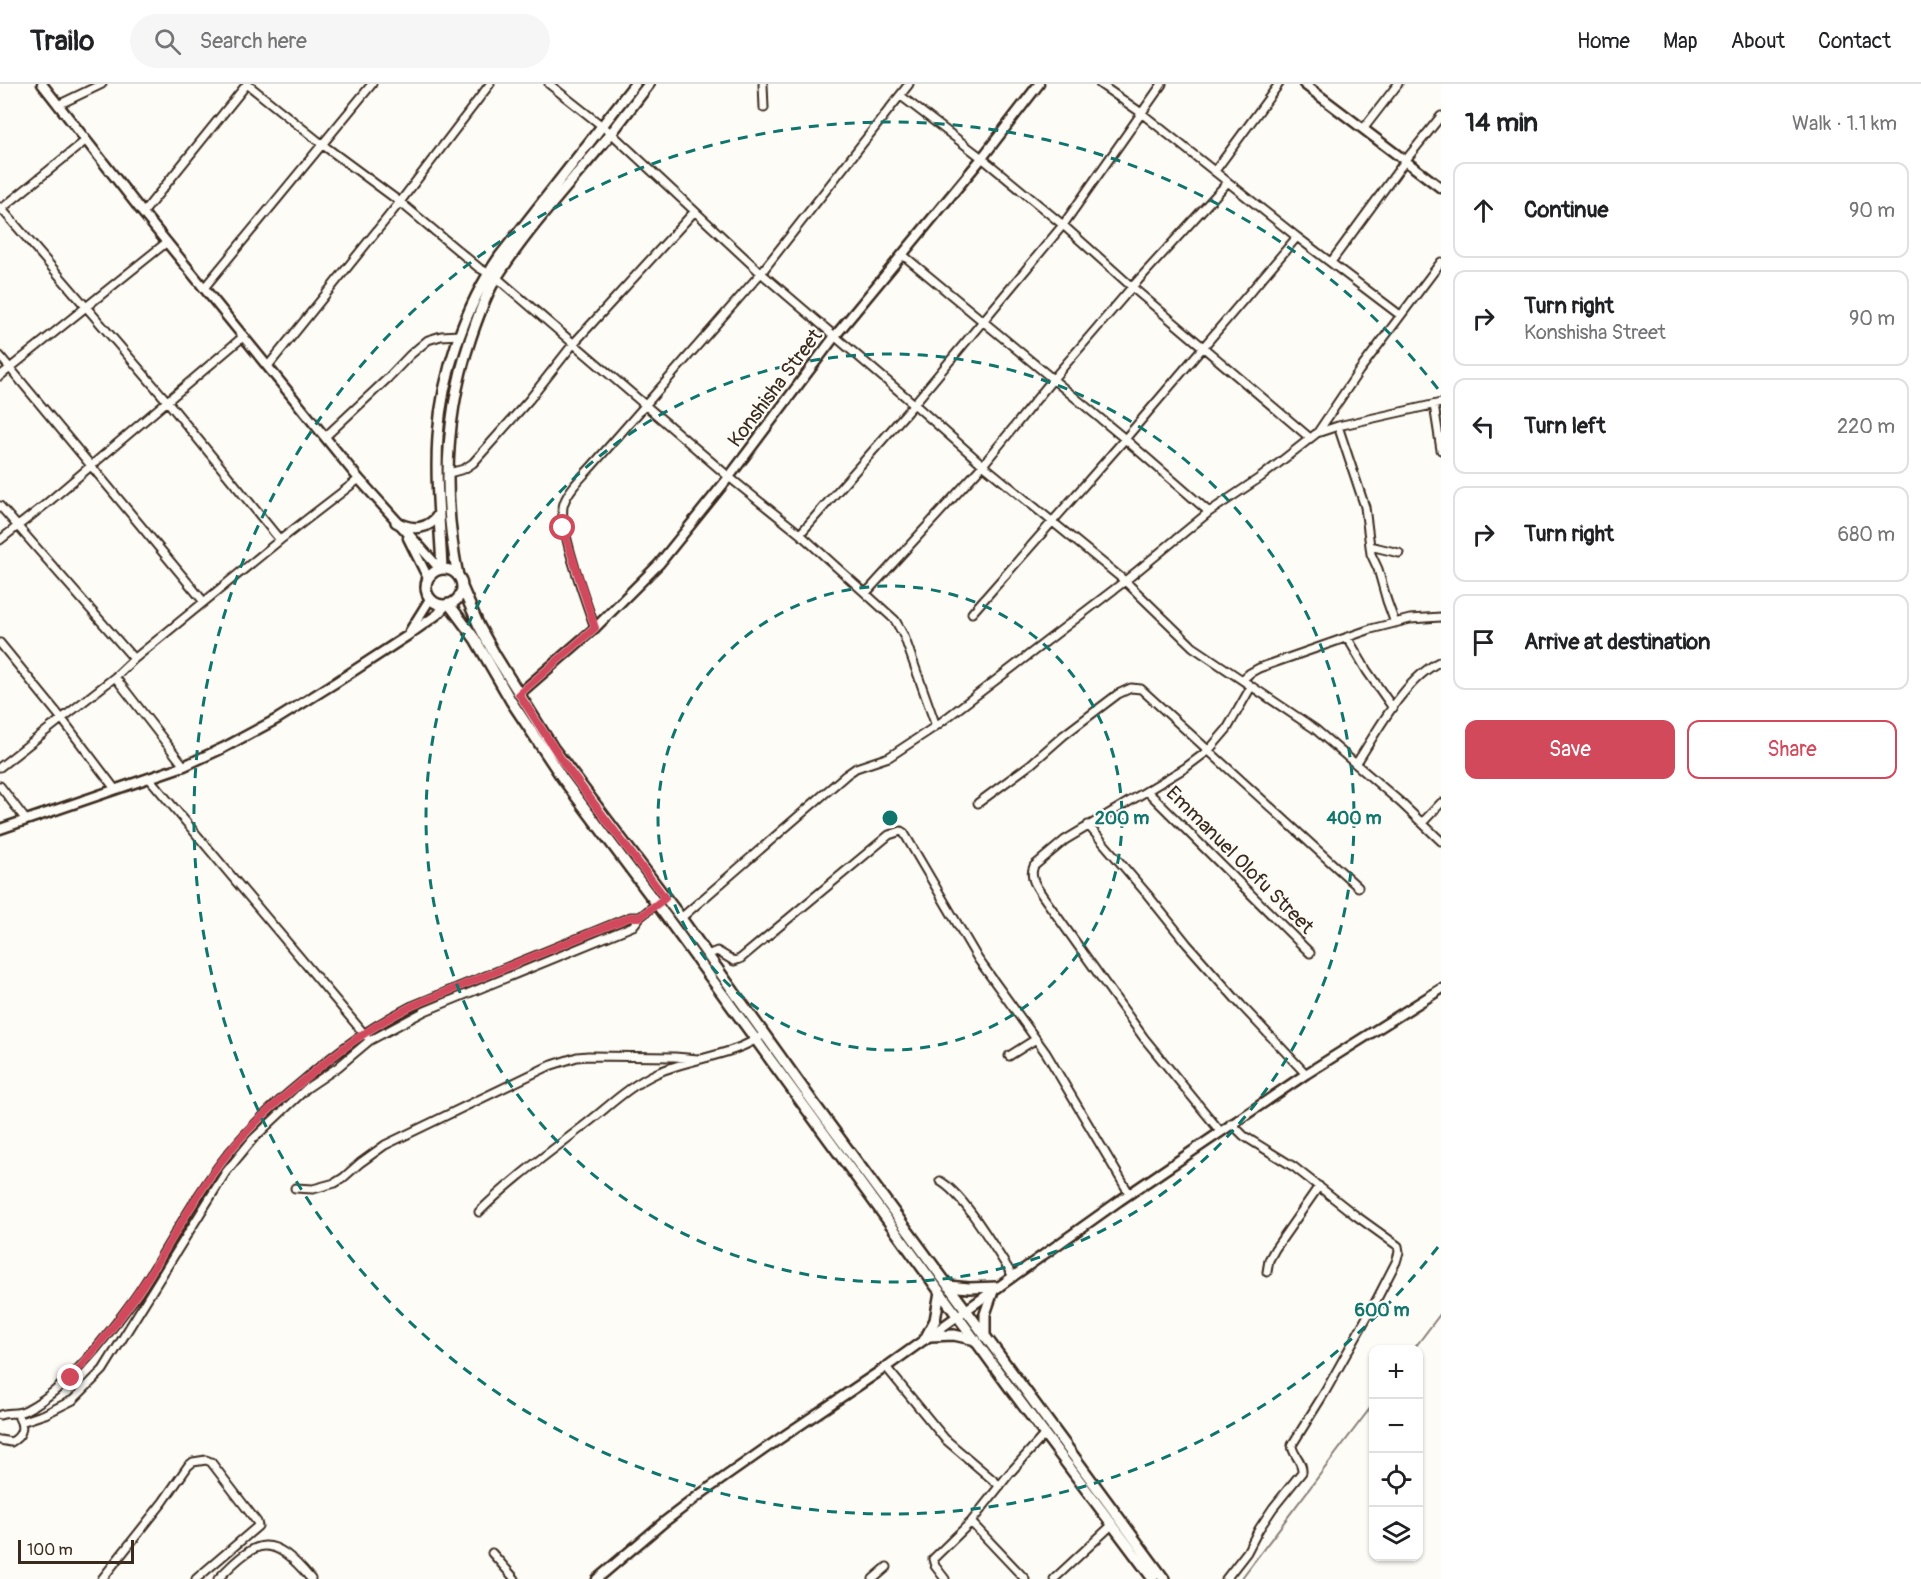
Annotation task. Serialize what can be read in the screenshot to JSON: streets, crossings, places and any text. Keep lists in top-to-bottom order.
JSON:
{
  "streets": {
    "street": ["Konshisha Street", "Emmanuel Olofu Street"]
  },
  "scale_bar": "100 m",
  "page": {
    "header": "Trailo",
    "search": "Search here",
    "nav": [
      "Home",
      "Map",
      "About",
      "Contact"
    ],
    "heading": ["14 min", "Walk · 1.1 km"],
    "list": [
      ["Continue", "90 m"],
      ["Turn right", "Konshisha Street", "90 m"],
      ["Turn left", "220 m"],
      ["Turn right", "680 m"],
      "Arrive at destination"
    ],
    "buttons": ["Save", "Share"],
    "map_buttons": ["+", "−"],
    "scale": "100 m"
  },
  "rings": ["200 m", "400 m", "600 m"]
}
